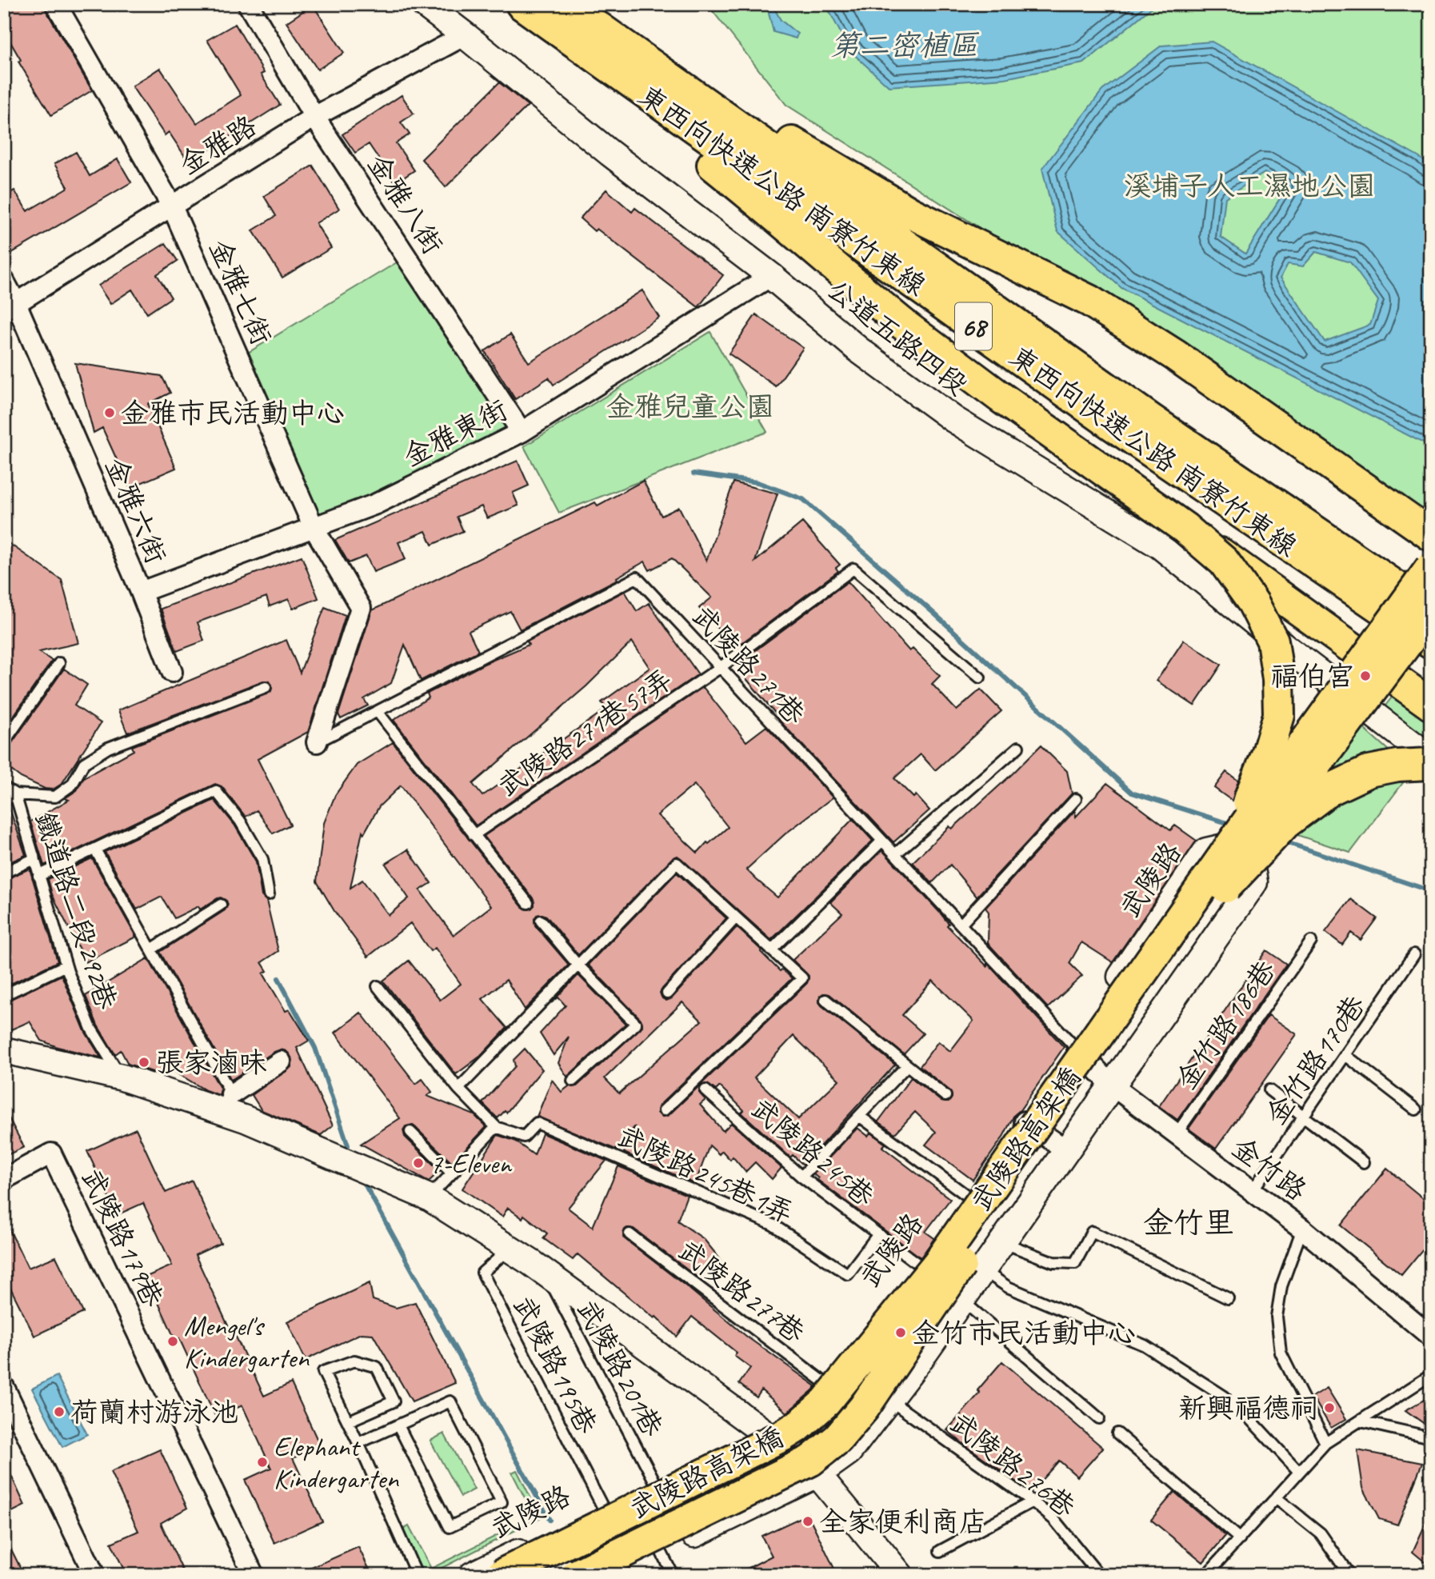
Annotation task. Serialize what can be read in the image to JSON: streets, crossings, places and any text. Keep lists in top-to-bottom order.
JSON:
{
  "streets": {
    "highway": ["東西向快速公路 南寮竹東線", "68", "武陵路高架橋"],
    "street": [
      "金雅路",
      "金雅八街",
      "金雅七街",
      "公道五路四段",
      "金雅東街",
      "金雅六街",
      "武陵路",
      "金竹路",
      "武陵路179巷"
    ],
    "lane": [
      "武陵路271巷",
      "武陵路271巷57弄",
      "鐵道路二段292巷",
      "金竹路186巷",
      "金竹路170巷",
      "武陵路245巷",
      "武陵路245巷1弄",
      "武陵路277巷",
      "武陵路195巷",
      "武陵路201巷",
      "武陵路276巷"
    ]
  },
  "crossings": [
    ["金雅路", "金雅八街"],
    ["金雅路", "金雅七街"],
    ["金雅路", "公道五路四段"],
    ["金雅路", "金雅六街"],
    ["東西向快速公路 南寮竹東線", "武陵路高架橋"],
    ["金雅八街", "金雅東街"],
    ["金雅七街", "金雅東街"],
    ["金雅七街", "武陵路271巷"],
    ["公道五路四段", "金雅東街"],
    ["金雅東街", "金雅六街"],
    ["武陵路271巷", "武陵路271巷57弄"],
    ["武陵路271巷", "武陵路"],
    ["武陵路271巷", "金竹路"],
    ["武陵路", "武陵路高架橋"],
    ["武陵路", "武陵路245巷"],
    ["武陵路", "金竹路"],
    ["武陵路", "武陵路277巷"],
    ["武陵路", "武陵路195巷"],
    ["武陵路", "武陵路201巷"],
    ["武陵路", "武陵路276巷"],
    ["金竹路186巷", "金竹路"],
    ["金竹路170巷", "金竹路"],
    ["武陵路高架橋", "武陵路245巷"],
    ["武陵路245巷", "武陵路245巷1弄"]
  ],
  "districts": ["金竹里"],
  "water": ["第二密植區"],
  "parks": ["溪埔子人工濕地公園", "金雅兒童公園"],
  "places": [
    "金雅市民活動中心",
    "福伯宮",
    "張家滷味",
    "7-Eleven",
    "金竹市民活動中心",
    "Mengel's Kindergarten",
    "新興福德祠",
    "荷蘭村游泳池",
    "Elephant Kindergarten",
    "全家便利商店"
  ]
}
